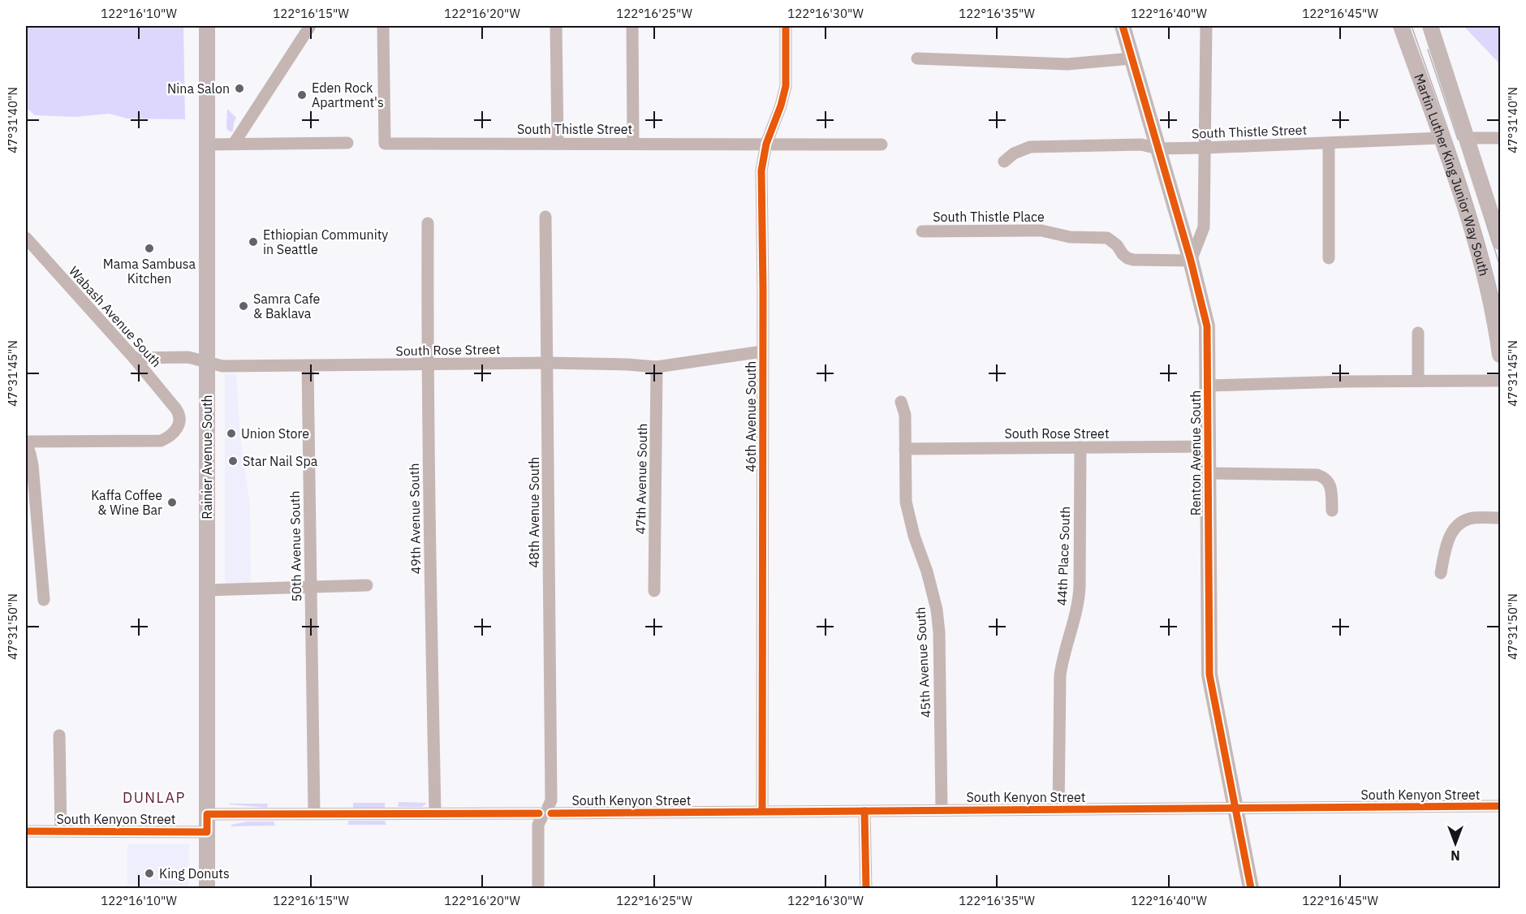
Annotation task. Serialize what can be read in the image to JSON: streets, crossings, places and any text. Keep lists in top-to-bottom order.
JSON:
{
  "streets": {
    "main road": ["Martin Luther King Junior Way South", "Renton Avenue South", "Rainier Avenue South"],
    "street": [
      "South Thistle Street",
      "South Thistle Place",
      "Wabash Avenue South",
      "South Rose Street",
      "46th Avenue South",
      "47th Avenue South",
      "48th Avenue South",
      "49th Avenue South",
      "50th Avenue South",
      "44th Place South",
      "45th Avenue South",
      "South Kenyon Street"
    ]
  },
  "crossings": [
    ["South Thistle Street", "Martin Luther King Junior Way South"],
    ["South Thistle Street", "46th Avenue South"],
    ["South Thistle Street", "Renton Avenue South"],
    ["South Thistle Place", "Renton Avenue South"],
    ["Wabash Avenue South", "South Rose Street"],
    ["South Rose Street", "46th Avenue South"],
    ["South Rose Street", "Renton Avenue South"],
    ["South Rose Street", "Rainier Avenue South"],
    ["South Rose Street", "47th Avenue South"],
    ["South Rose Street", "48th Avenue South"],
    ["South Rose Street", "49th Avenue South"],
    ["South Rose Street", "50th Avenue South"],
    ["South Rose Street", "44th Place South"],
    ["South Rose Street", "45th Avenue South"],
    ["46th Avenue South", "South Kenyon Street"],
    ["Renton Avenue South", "South Kenyon Street"],
    ["Rainier Avenue South", "South Kenyon Street"],
    ["48th Avenue South", "South Kenyon Street"],
    ["49th Avenue South", "South Kenyon Street"],
    ["50th Avenue South", "South Kenyon Street"],
    ["44th Place South", "South Kenyon Street"],
    ["45th Avenue South", "South Kenyon Street"]
  ],
  "districts": ["DUNLAP"],
  "places": [
    "Nina Salon",
    "Eden Rock Apartment's",
    "Ethiopian Community in Seattle",
    "Mama Sambusa Kitchen",
    "Samra Cafe & Baklava",
    "Union Store",
    "Star Nail Spa",
    "Kaffa Coffee & Wine Bar",
    "King Donuts"
  ],
  "north": "bottom",
  "coordinates": [
    "122°16'10\"W",
    "122°16'15\"W",
    "122°16'20\"W",
    "122°16'25\"W",
    "122°16'30\"W",
    "122°16'35\"W",
    "122°16'40\"W",
    "122°16'45\"W",
    "47°31'40\"N",
    "47°31'45\"N",
    "47°31'50\"N"
  ]
}
